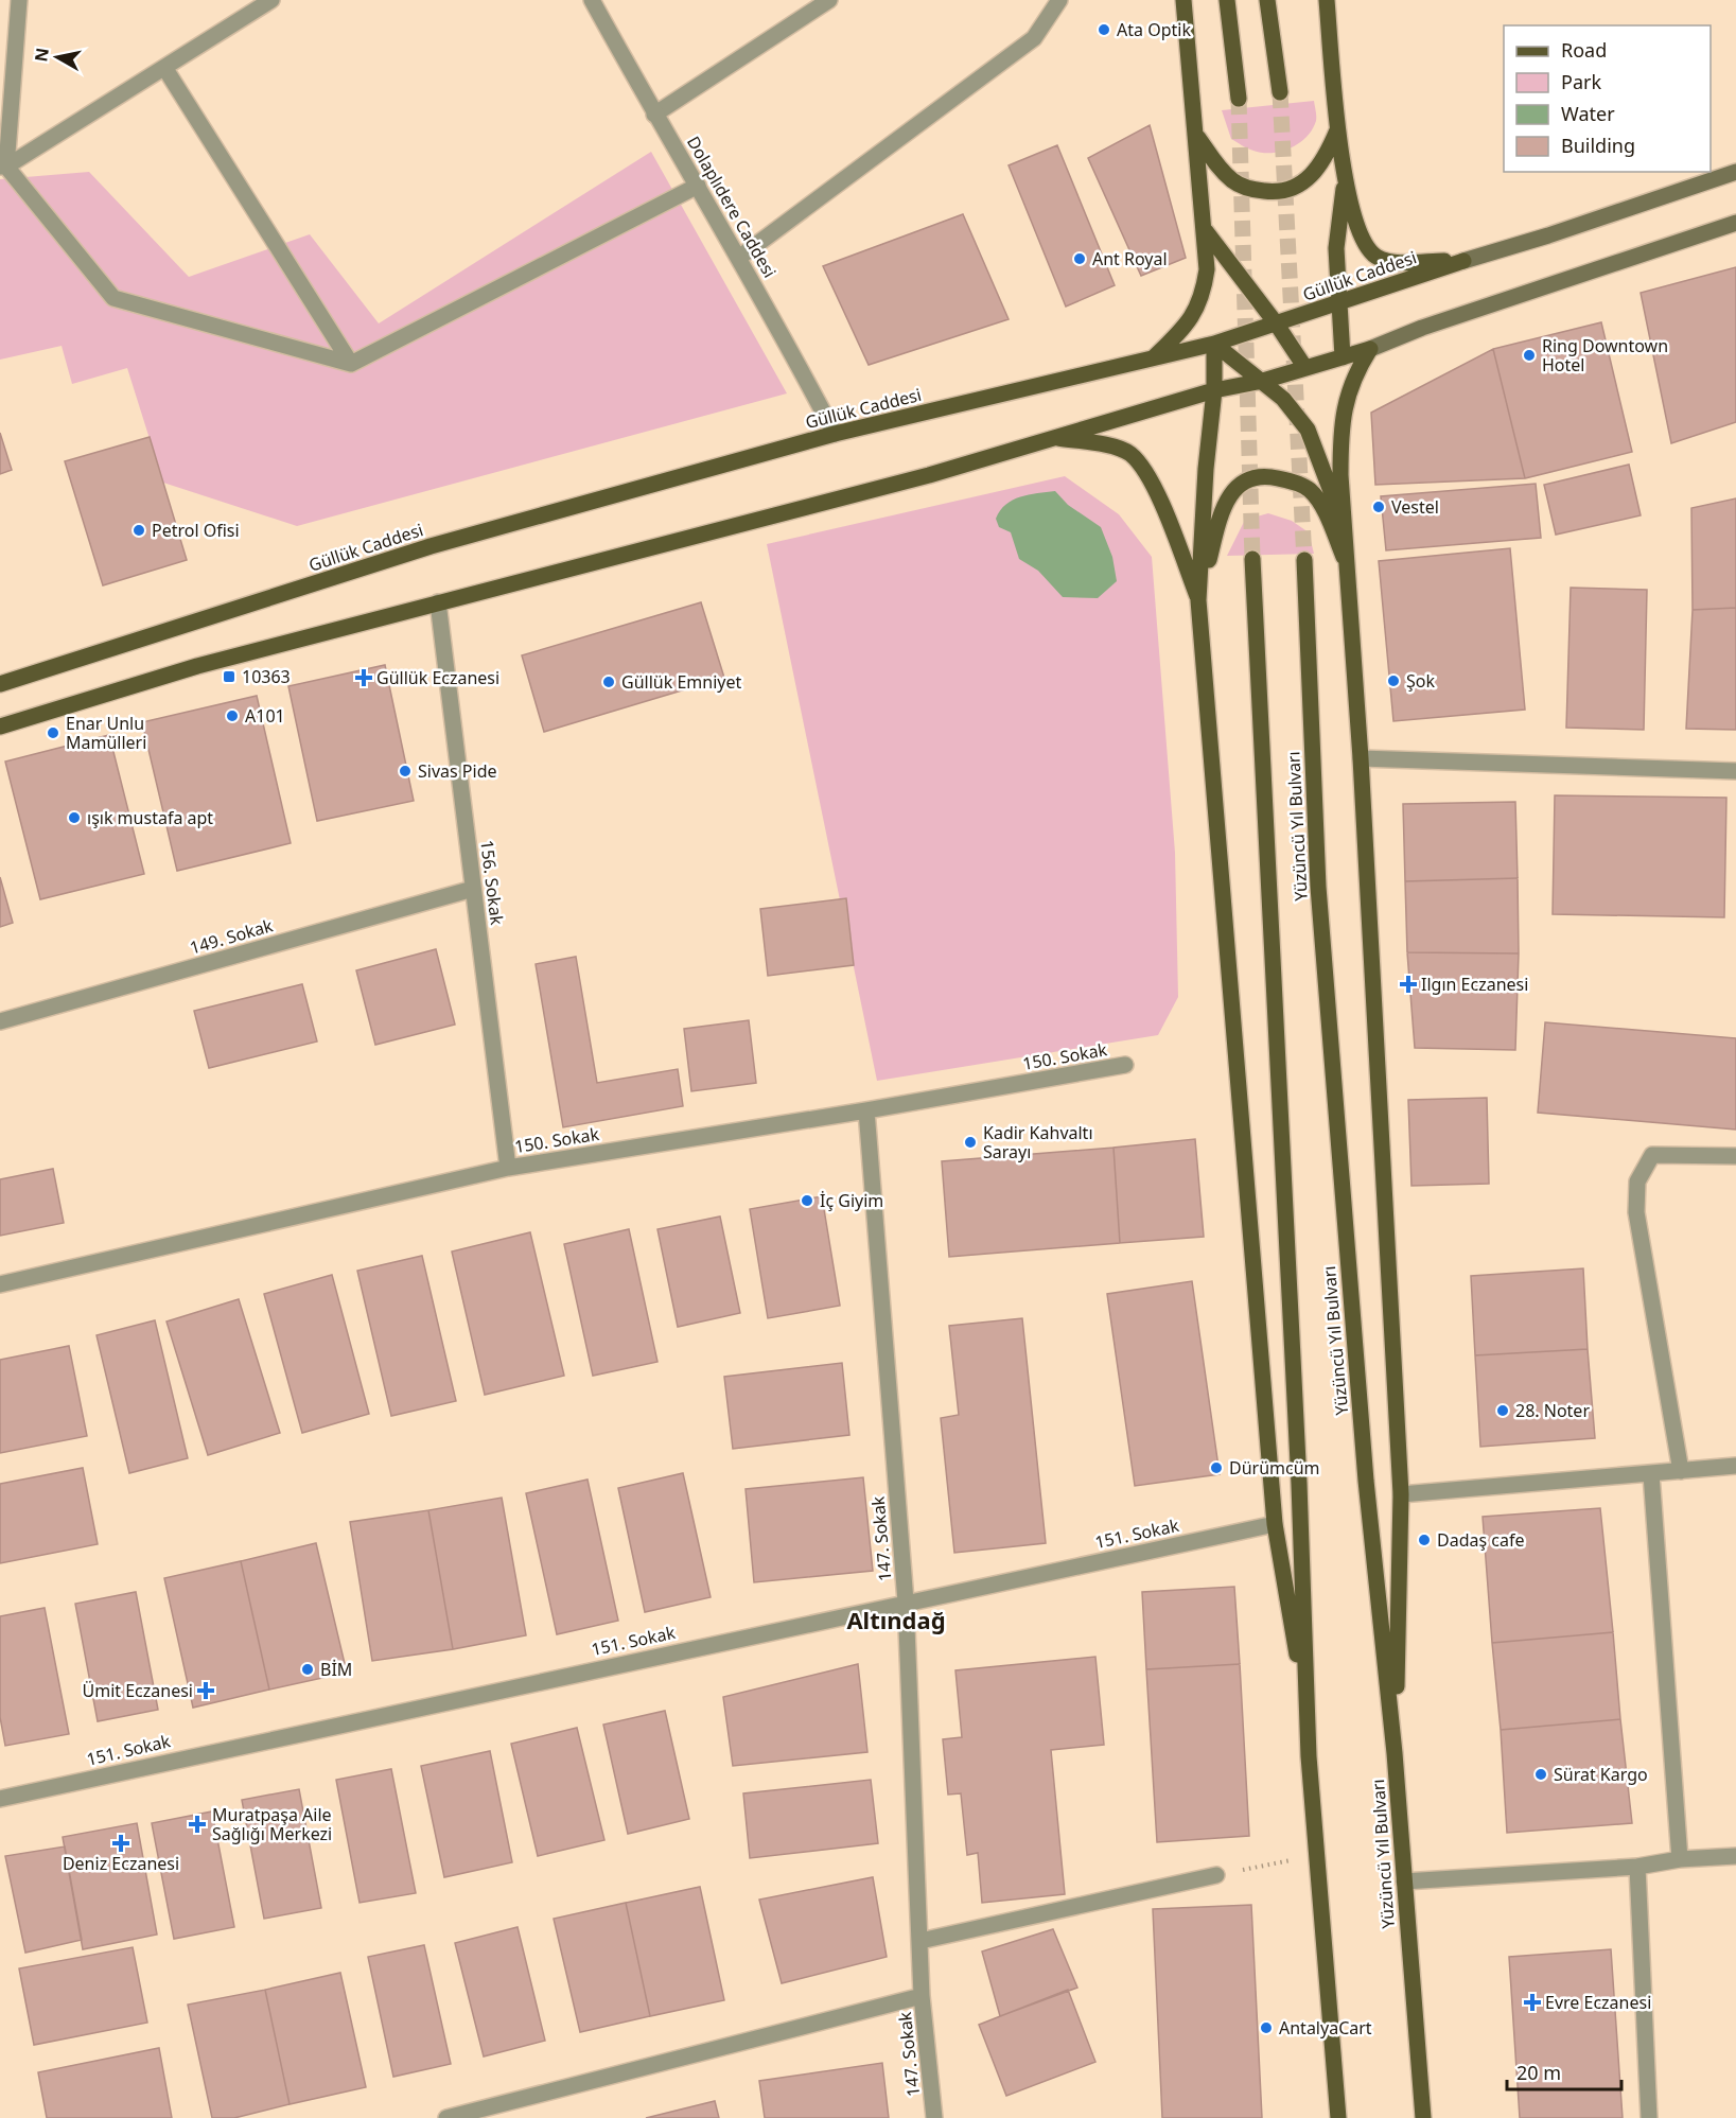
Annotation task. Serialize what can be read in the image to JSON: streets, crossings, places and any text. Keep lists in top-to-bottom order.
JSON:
{
  "streets": {
    "main road": ["Güllük Caddesi", "Yüzüncü Yıl Bulvarı"],
    "street": [
      "Dolaplıdere Caddesi",
      "156. Sokak",
      "149. Sokak",
      "150. Sokak",
      "151. Sokak",
      "147. Sokak"
    ]
  },
  "crossings": [
    ["Dolaplıdere Caddesi", "Güllük Caddesi"],
    ["156. Sokak", "149. Sokak"],
    ["156. Sokak", "150. Sokak"],
    ["150. Sokak", "147. Sokak"],
    ["151. Sokak", "147. Sokak"]
  ],
  "districts": ["Altındağ"],
  "places": {
    "other": [
      "Ata Optik",
      "Ant Royal",
      "Ring Downtown Hotel",
      "Vestel",
      "Petrol Ofisi",
      "Şok",
      "Güllük Emniyet",
      "A101",
      "Enar Unlu Mamülleri",
      "Sivas Pide",
      "ışık mustafa apt",
      "Kadir Kahvaltı Sarayı",
      "İç Giyim",
      "28. Noter",
      "Dürümcüm",
      "Dadaş cafe",
      "BİM",
      "Sürat Kargo",
      "AntalyaCart"
    ],
    "transit": ["10363"],
    "health": [
      "Güllük Eczanesi",
      "Ilgın Eczanesi",
      "Ümit Eczanesi",
      "Muratpaşa Aile Sağlığı Merkezi",
      "Deniz Eczanesi",
      "Evre Eczanesi"
    ]
  },
  "legend": [
    "Road",
    "Park",
    "Water",
    "Building"
  ],
  "scale_bar": "20 m",
  "north": "left"
}
